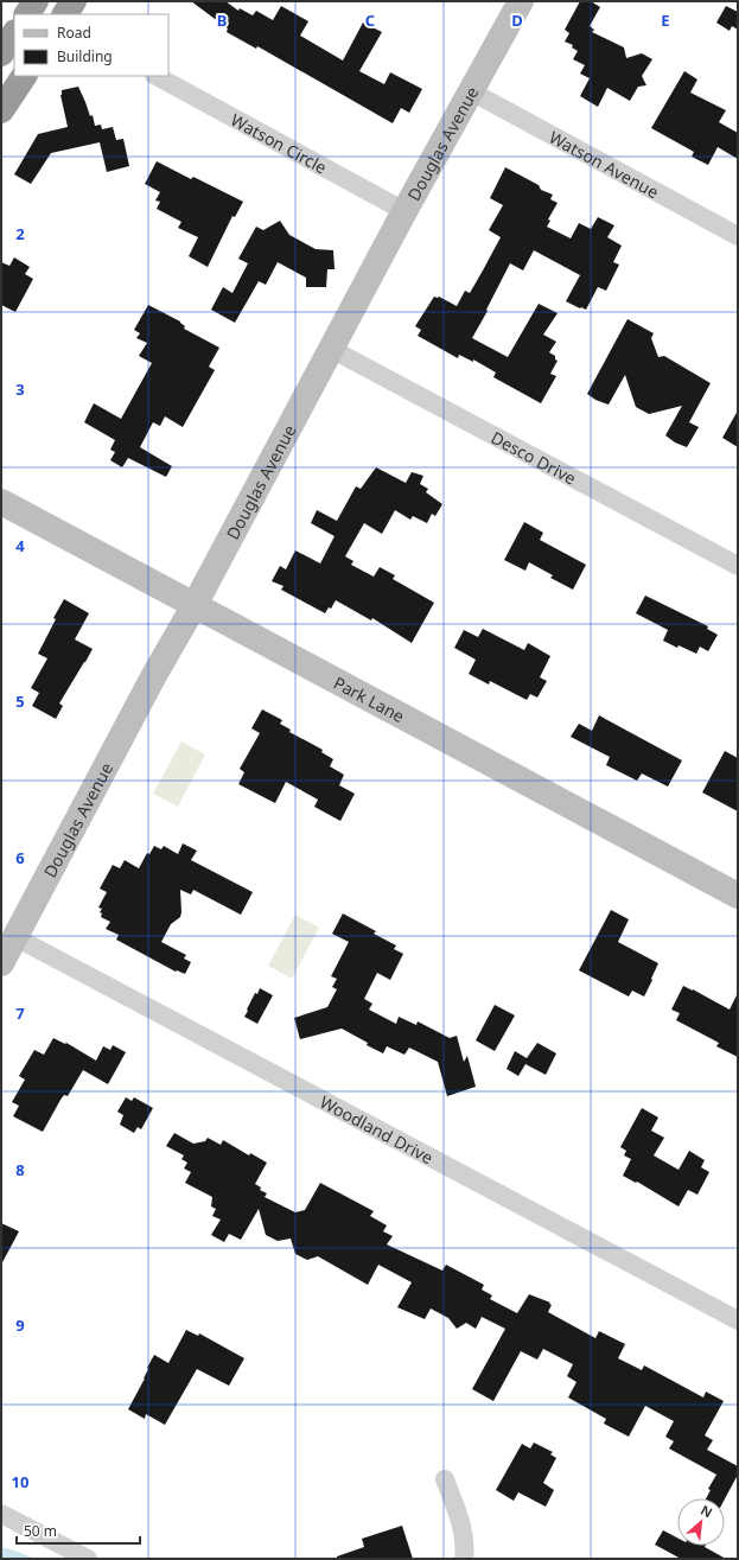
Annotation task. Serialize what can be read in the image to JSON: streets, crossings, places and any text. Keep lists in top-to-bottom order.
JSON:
{
  "streets": {
    "street": [
      "Watson Circle",
      "Douglas Avenue",
      "Watson Avenue",
      "Desco Drive",
      "Park Lane",
      "Woodland Drive"
    ]
  },
  "crossings": [
    ["Watson Circle", "Douglas Avenue"],
    ["Douglas Avenue", "Watson Avenue"],
    ["Douglas Avenue", "Desco Drive"],
    ["Douglas Avenue", "Park Lane"],
    ["Douglas Avenue", "Woodland Drive"]
  ],
  "legend": ["Road", "Building"],
  "scale_bar": "50 m",
  "north": "top right",
  "grid": {
    "columns": [
      "B",
      "C",
      "D",
      "E"
    ],
    "rows": [
      "2",
      "3",
      "4",
      "5",
      "6",
      "7",
      "8",
      "9",
      "10"
    ]
  }
}
